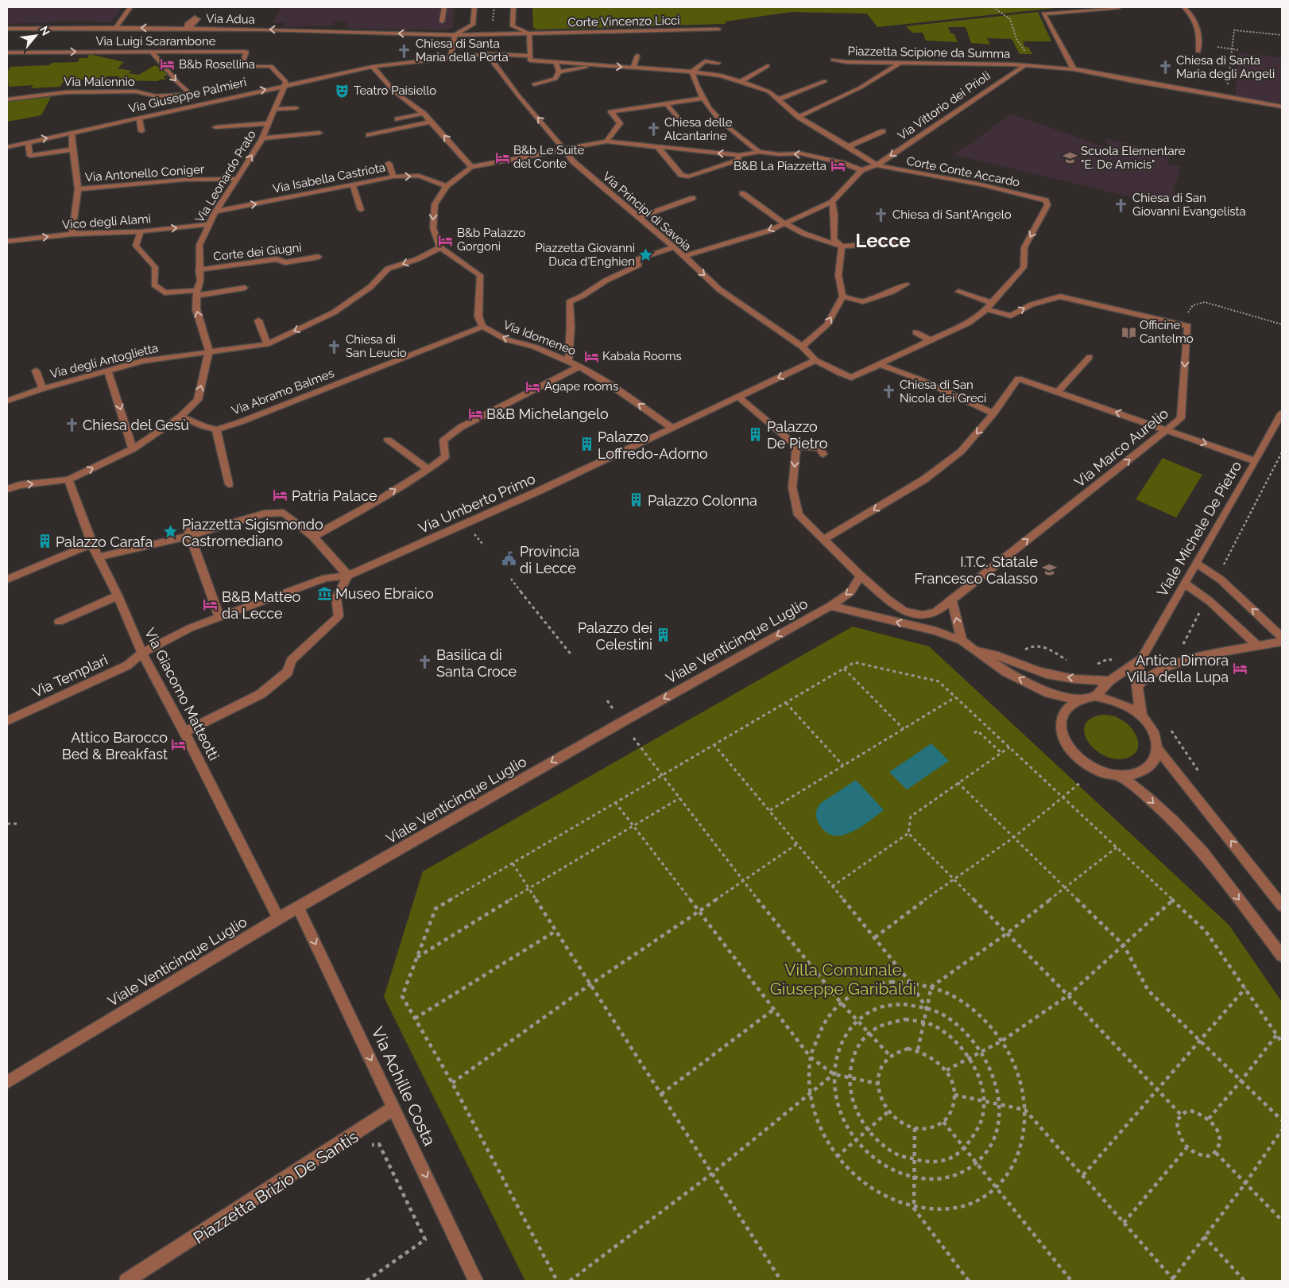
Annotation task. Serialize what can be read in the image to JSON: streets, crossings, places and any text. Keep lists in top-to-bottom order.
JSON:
{
  "streets": {
    "street": [
      "Via Adua",
      "Corte Vincenzo Licci",
      "Via Luigi Scarambone",
      "Piazzetta Scipione da Summa",
      "Via Malennio",
      "Via Giuseppe Palmieri",
      "Via Vittorio dei Prioli",
      "Corte Conte Accardo",
      "Via Antonello Coniger",
      "Via Leonardo Prato",
      "Via Isabella Castriota",
      "Via Principi di Savoia",
      "Vico degli Alami",
      "Corte dei Giugni",
      "Via Idomeneo",
      "Via degli Antoglietta",
      "Via Abramo Balmes",
      "Via Marco Aurelio",
      "Via Umberto Primo",
      "Viale Michele De Pietro",
      "Viale Venticinque Luglio",
      "Via Templari",
      "Via Giacomo Matteotti",
      "Via Achille Costa",
      "Piazzetta Brizio De Santis"
    ]
  },
  "crossings": [
    ["Via Adua", "Corte Vincenzo Licci"],
    ["Via Luigi Scarambone", "Via Giuseppe Palmieri"],
    ["Via Luigi Scarambone", "Via Leonardo Prato"],
    ["Piazzetta Scipione da Summa", "Via Vittorio dei Prioli"],
    ["Via Giuseppe Palmieri", "Via Leonardo Prato"],
    ["Via Giuseppe Palmieri", "Via Principi di Savoia"],
    ["Via Vittorio dei Prioli", "Corte Conte Accardo"],
    ["Corte Conte Accardo", "Via Principi di Savoia"],
    ["Via Antonello Coniger", "Via Leonardo Prato"],
    ["Via Leonardo Prato", "Via Isabella Castriota"],
    ["Via Leonardo Prato", "Vico degli Alami"],
    ["Via Leonardo Prato", "Corte dei Giugni"],
    ["Via Leonardo Prato", "Via degli Antoglietta"],
    ["Via Principi di Savoia", "Via Umberto Primo"],
    ["Via Idomeneo", "Via degli Antoglietta"],
    ["Via Idomeneo", "Via Abramo Balmes"],
    ["Via Idomeneo", "Via Umberto Primo"],
    ["Via Umberto Primo", "Via Templari"],
    ["Via Umberto Primo", "Via Giacomo Matteotti"],
    ["Viale Michele De Pietro", "Viale Venticinque Luglio"],
    ["Viale Venticinque Luglio", "Via Giacomo Matteotti"],
    ["Viale Venticinque Luglio", "Via Achille Costa"],
    ["Via Templari", "Via Giacomo Matteotti"],
    ["Via Achille Costa", "Piazzetta Brizio De Santis"]
  ],
  "one_way": [
    "Via Adua",
    "Via Luigi Scarambone",
    "Vico degli Alami",
    "Via Idomeneo",
    "Via degli Antoglietta",
    "Viale Venticinque Luglio",
    "Via Achille Costa"
  ],
  "districts": ["Lecce"],
  "parks": ["Villa Comunale Giuseppe Garibaldi"],
  "places": {
    "church": [
      "Chiesa di Santa Maria della Porta",
      "Chiesa di Santa Maria degli Angeli",
      "Chiesa delle Alcantarine",
      "Chiesa di San Giovanni Evangelista",
      "Chiesa di Sant'Angelo",
      "Chiesa di San Leucio",
      "Chiesa di San Nicola dei Greci",
      "Chiesa del Gesù",
      "Basilica di Santa Croce"
    ],
    "hotel": [
      "B&b Rosellina",
      "B&b Le Suite del Conte",
      "B&B La Piazzetta",
      "B&b Palazzo Gorgoni",
      "Kabala Rooms",
      "Agape rooms",
      "B&B Michelangelo",
      "Patria Palace",
      "B&B Matteo da Lecce",
      "Antica Dimora Villa della Lupa",
      "Attico Barocco Bed & Breakfast"
    ],
    "theatre": ["Teatro Paisiello"],
    "school or university": ["Scuola Elementare \"E. De Amicis\"", "I.T.C. Statale Francesco Calasso"],
    "place": ["Piazzetta Giovanni Duca d'Enghien", "Piazzetta Sigismondo Castromediano"],
    "library": ["Officine Cantelmo"],
    "building": [
      "Palazzo De Pietro",
      "Palazzo Loffredo-Adorno",
      "Palazzo Colonna",
      "Palazzo Carafa",
      "Palazzo dei Celestini"
    ],
    "public building": ["Provincia di Lecce"],
    "museum": ["Museo Ebraico"]
  },
  "north": "top right"
}
